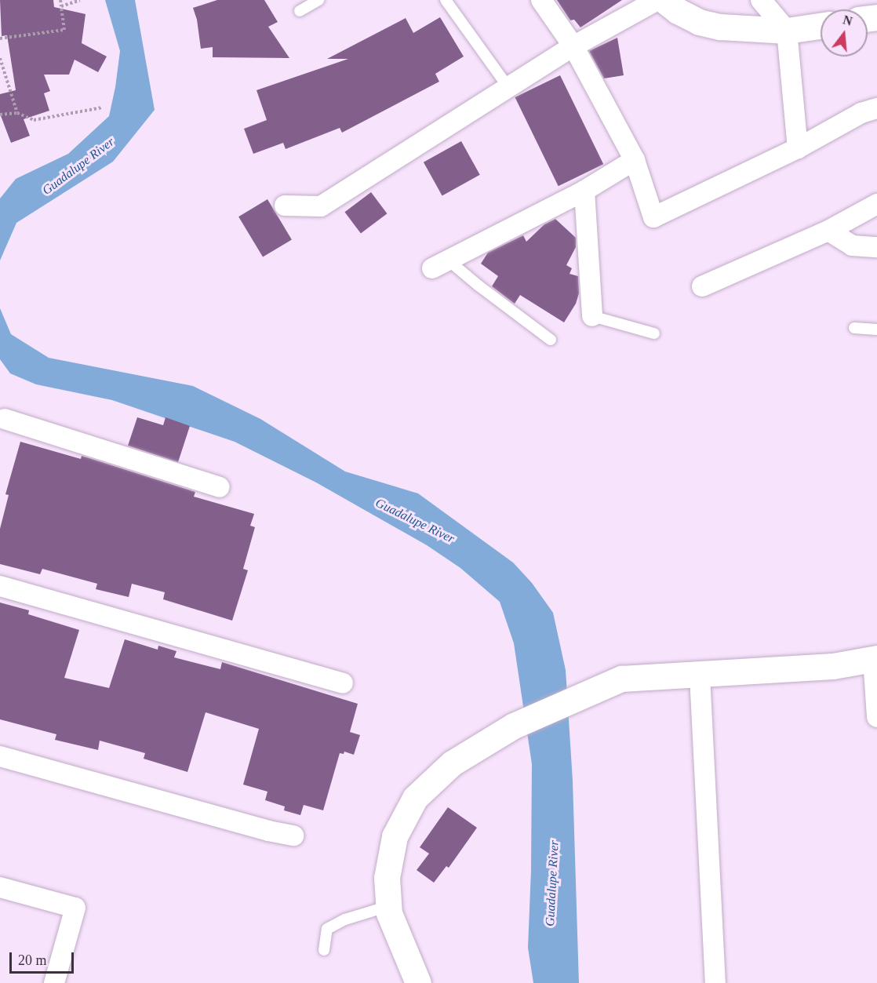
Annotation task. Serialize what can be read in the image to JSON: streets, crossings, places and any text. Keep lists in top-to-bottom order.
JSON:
{
  "water": ["Guadalupe River"],
  "scale_bar": "20 m",
  "north": "top"
}
